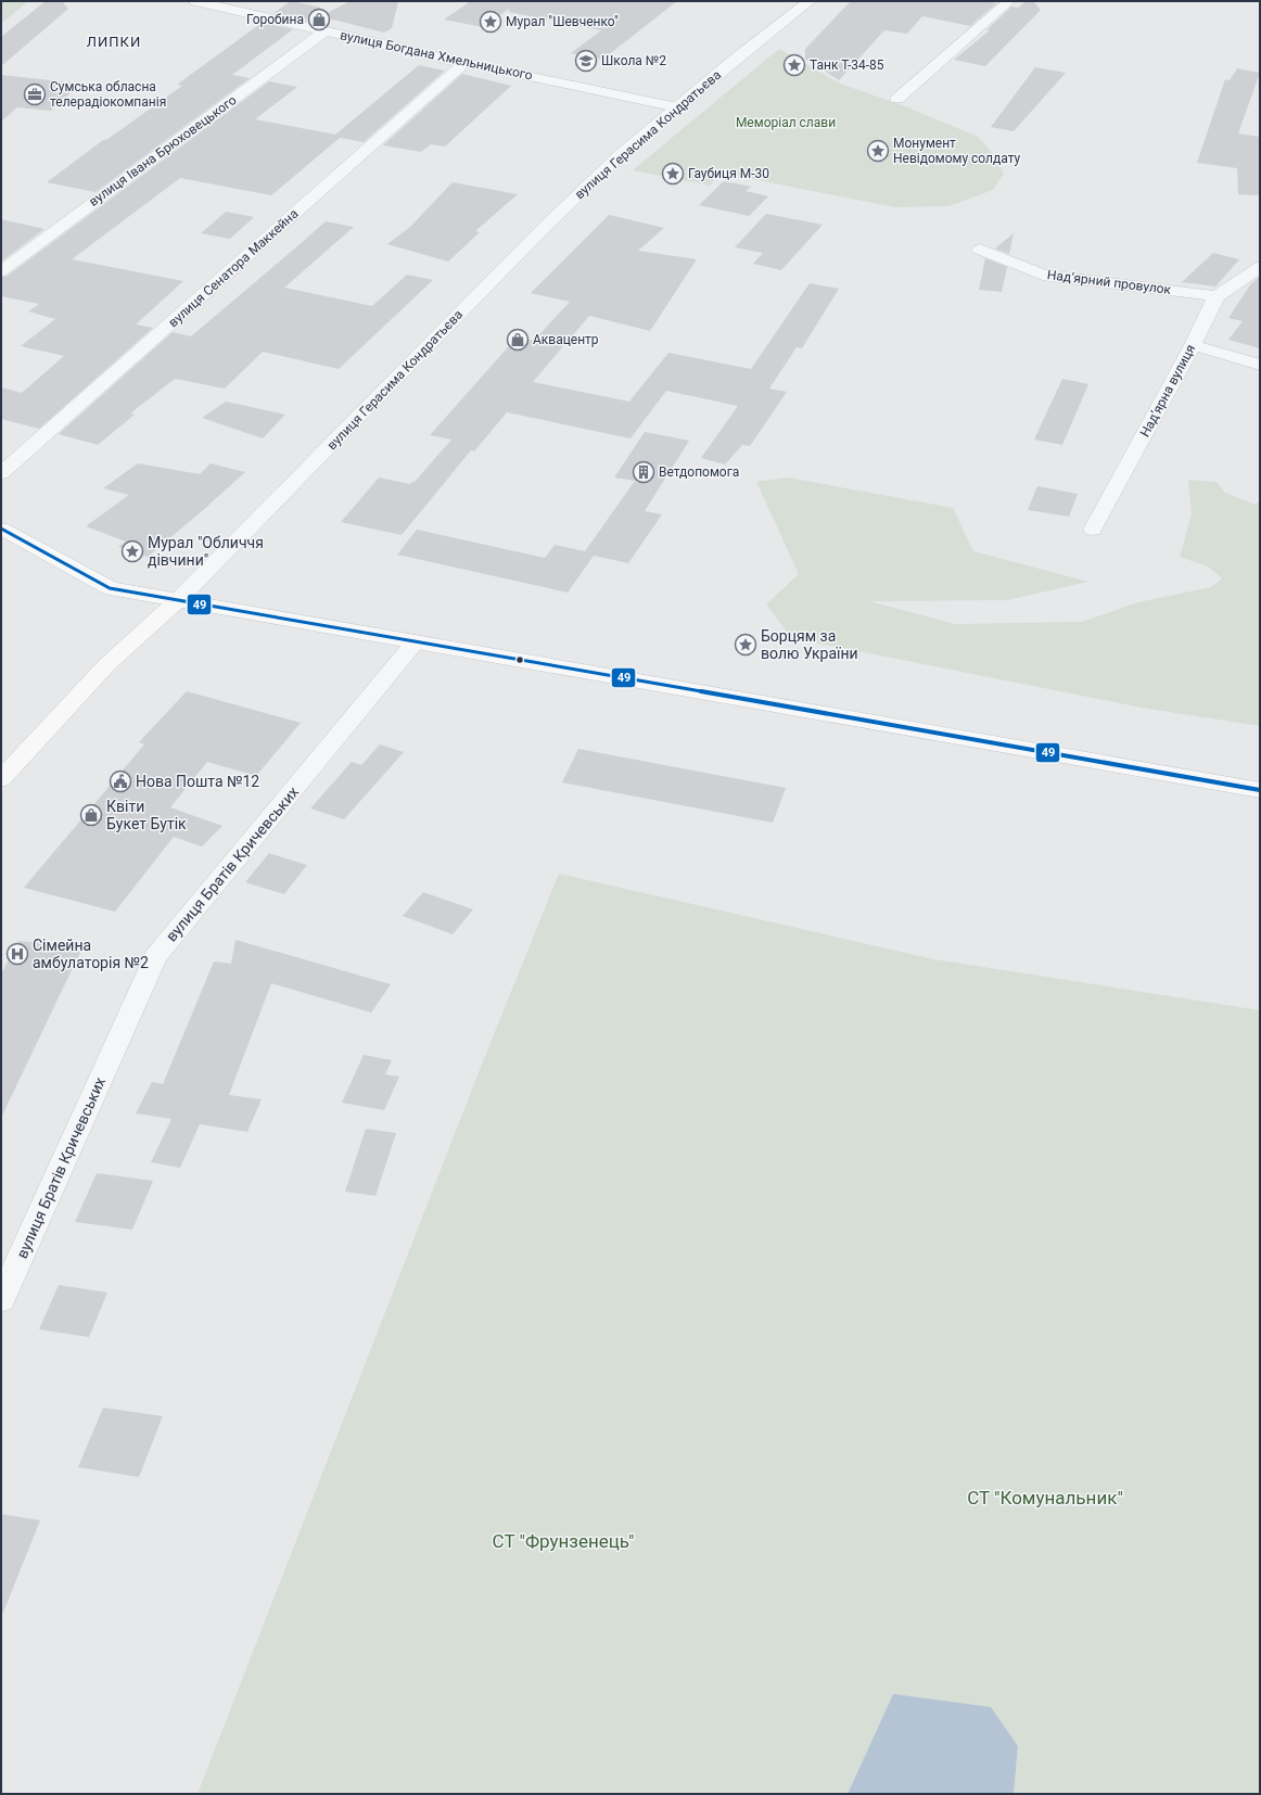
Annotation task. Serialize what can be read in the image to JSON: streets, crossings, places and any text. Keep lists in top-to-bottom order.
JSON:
{
  "streets": {
    "main road": ["вулиця Герасима Кондратьєва"],
    "street": [
      "вулиця Богдана Хмельницького",
      "вулиця Івана Брюховецького",
      "вулиця Сенатора Маккейна",
      "Надʼярний провулок",
      "Надʼярна вулиця",
      "вулиця Братів Кричевських"
    ]
  },
  "crossings": [
    ["вулиця Богдана Хмельницького", "вулиця Герасима Кондратьєва"],
    ["вулиця Богдана Хмельницького", "вулиця Івана Брюховецького"],
    ["вулиця Богдана Хмельницького", "вулиця Сенатора Маккейна"],
    ["Надʼярний провулок", "Надʼярна вулиця"]
  ],
  "districts": ["ЛИПКИ"],
  "parks": ["Меморіал слави", "СТ \"Комунальник\"", "СТ \"Фрунзенець\""],
  "places": {
    "shop": ["Горобина", "Аквацентр", "Квіти Букет Бутік"],
    "place": [
      "Мурал \"Шевченко\"",
      "Танк Т-34-85",
      "Монумент Невідомому солдату",
      "Гаубиця М-30",
      "Мурал \"Обличчя дівчини\"",
      "Борцям за волю України"
    ],
    "school or university": ["Школа №2"],
    "office": ["Сумська обласна телерадіокомпанія"],
    "building": ["Ветдопомога"],
    "public building": ["Нова Пошта №12"],
    "hospital": ["Сімейна амбулаторія №2"]
  },
  "lines": ["transit line 49"]
}
